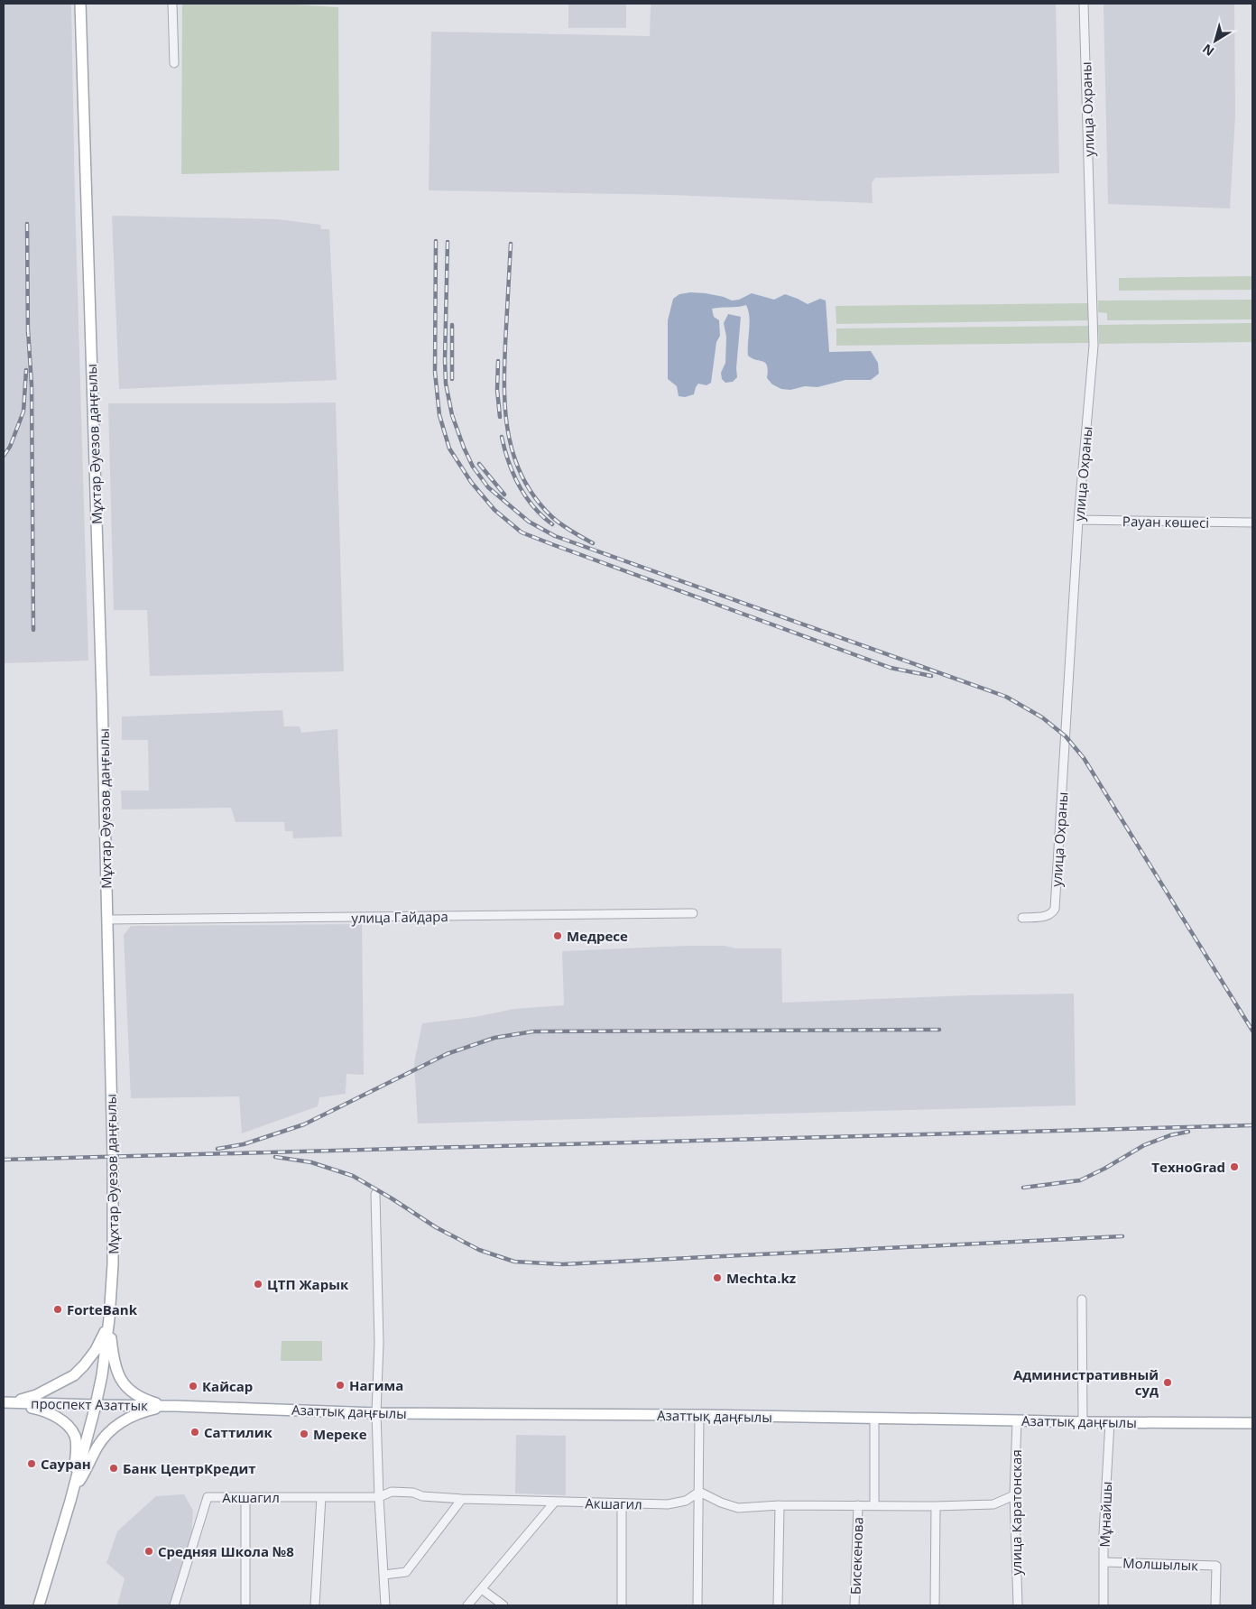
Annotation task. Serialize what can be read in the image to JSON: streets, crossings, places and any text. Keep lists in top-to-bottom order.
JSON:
{
  "streets": {
    "main road": ["Мұхтар Әуезов даңғылы", "проспект Азаттык", "Азаттық даңғылы"],
    "street": [
      "улица Охраны",
      "Рауан көшесі",
      "улица Гайдара",
      "Акшагил",
      "улица Каратонская",
      "Мұнайшы",
      "Бисекенова",
      "Молшылык"
    ]
  },
  "crossings": [
    ["улица Охраны", "Рауан көшесі"],
    ["Мұхтар Әуезов даңғылы", "улица Гайдара"],
    ["Мұхтар Әуезов даңғылы", "проспект Азаттык"],
    ["проспект Азаттык", "Азаттық даңғылы"],
    ["Азаттық даңғылы", "улица Каратонская"],
    ["Азаттық даңғылы", "Мұнайшы"],
    ["Мұнайшы", "Молшылык"]
  ],
  "places": [
    "Медресе",
    "ТехноGrad",
    "Mechta.kz",
    "ЦТП Жарык",
    "ForteBank",
    "Административный суд",
    "Нагима",
    "Кайсар",
    "Саттилик",
    "Мереке",
    "Сауран",
    "Банк ЦентрКредит",
    "Средняя Школа №8"
  ],
  "north": "bottom left"
}
